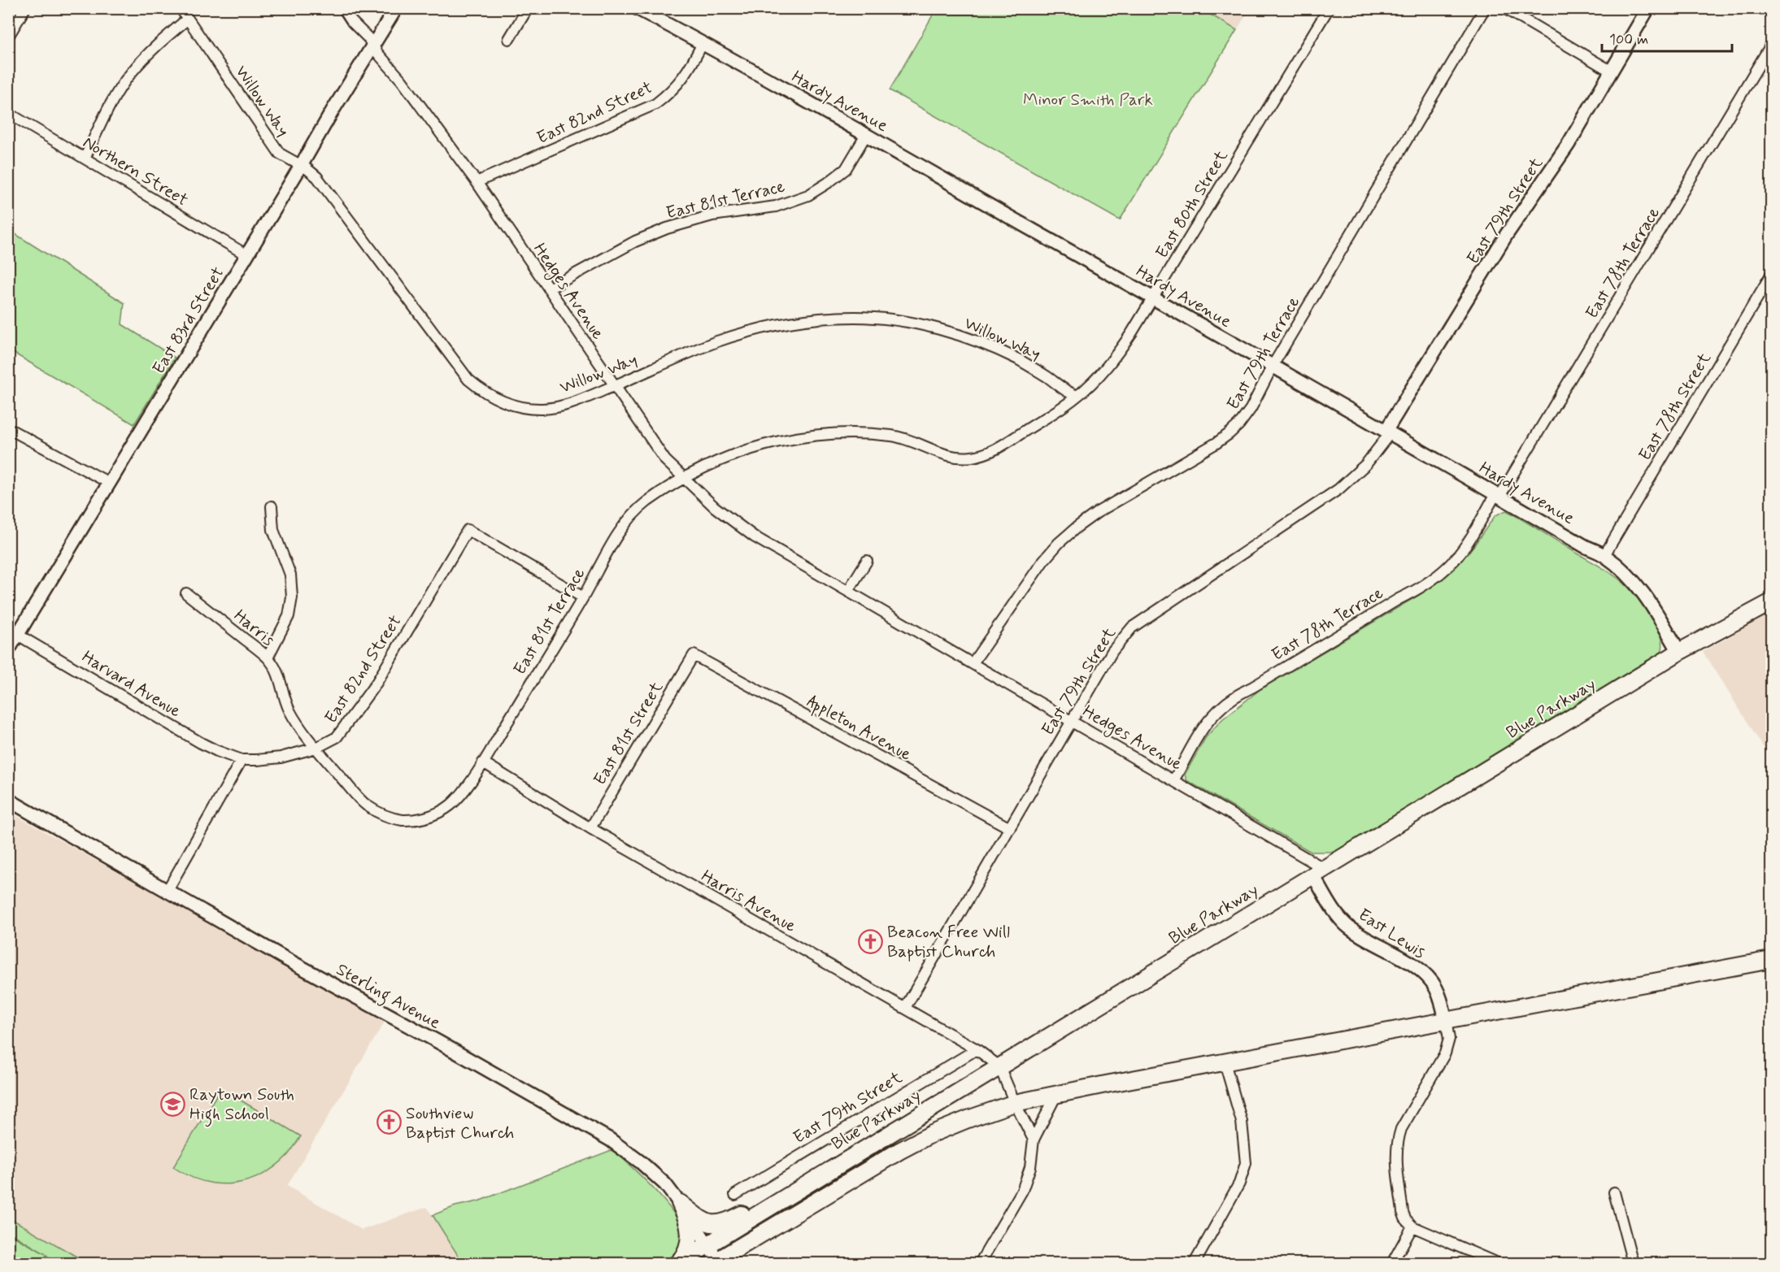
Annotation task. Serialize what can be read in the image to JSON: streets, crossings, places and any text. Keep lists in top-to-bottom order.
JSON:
{
  "streets": {
    "highway": ["Blue Parkway"],
    "street": [
      "Willow Way",
      "Hardy Avenue",
      "East 82nd Street",
      "Northern Street",
      "East 81st Terrace",
      "East 80th Street",
      "East 79th Street",
      "East 78th Terrace",
      "Hedges Avenue",
      "East 83rd Street",
      "East 79th Terrace",
      "East 78th Street",
      "Harris",
      "Harvard Avenue",
      "Appleton Avenue",
      "East 81st Street",
      "Harris Avenue",
      "East Lewis",
      "Sterling Avenue"
    ]
  },
  "crossings": [
    ["Willow Way", "East 80th Street"],
    ["Willow Way", "Hedges Avenue"],
    ["Willow Way", "East 83rd Street"],
    ["Hardy Avenue", "East 82nd Street"],
    ["Hardy Avenue", "East 81st Terrace"],
    ["Hardy Avenue", "East 80th Street"],
    ["Hardy Avenue", "East 79th Street"],
    ["Hardy Avenue", "East 78th Terrace"],
    ["Hardy Avenue", "East 79th Terrace"],
    ["Hardy Avenue", "East 78th Street"],
    ["Hardy Avenue", "Blue Parkway"],
    ["East 82nd Street", "East 81st Terrace"],
    ["East 82nd Street", "Hedges Avenue"],
    ["East 82nd Street", "Harris"],
    ["East 82nd Street", "Harvard Avenue"],
    ["Northern Street", "East 83rd Street"],
    ["East 81st Terrace", "East 80th Street"],
    ["East 81st Terrace", "Hedges Avenue"],
    ["East 81st Terrace", "Harris"],
    ["East 81st Terrace", "Harris Avenue"],
    ["East 80th Street", "Hedges Avenue"],
    ["East 79th Street", "Hedges Avenue"],
    ["East 79th Street", "Appleton Avenue"],
    ["East 79th Street", "Harris Avenue"],
    ["East 78th Terrace", "Hedges Avenue"],
    ["Hedges Avenue", "East 83rd Street"],
    ["Hedges Avenue", "East 79th Terrace"],
    ["Hedges Avenue", "Blue Parkway"],
    ["Hedges Avenue", "East Lewis"],
    ["East 83rd Street", "Harvard Avenue"],
    ["Blue Parkway", "Harris Avenue"],
    ["Blue Parkway", "East Lewis"],
    ["Blue Parkway", "Sterling Avenue"],
    ["Appleton Avenue", "East 81st Street"],
    ["East 81st Street", "Harris Avenue"]
  ],
  "parks": ["Minor Smith Park"],
  "places": {
    "church": ["Beacon Free Will Baptist Church", "Southview Baptist Church"],
    "school or university": ["Raytown South High School"]
  },
  "scale_bar": "100 m"
}
